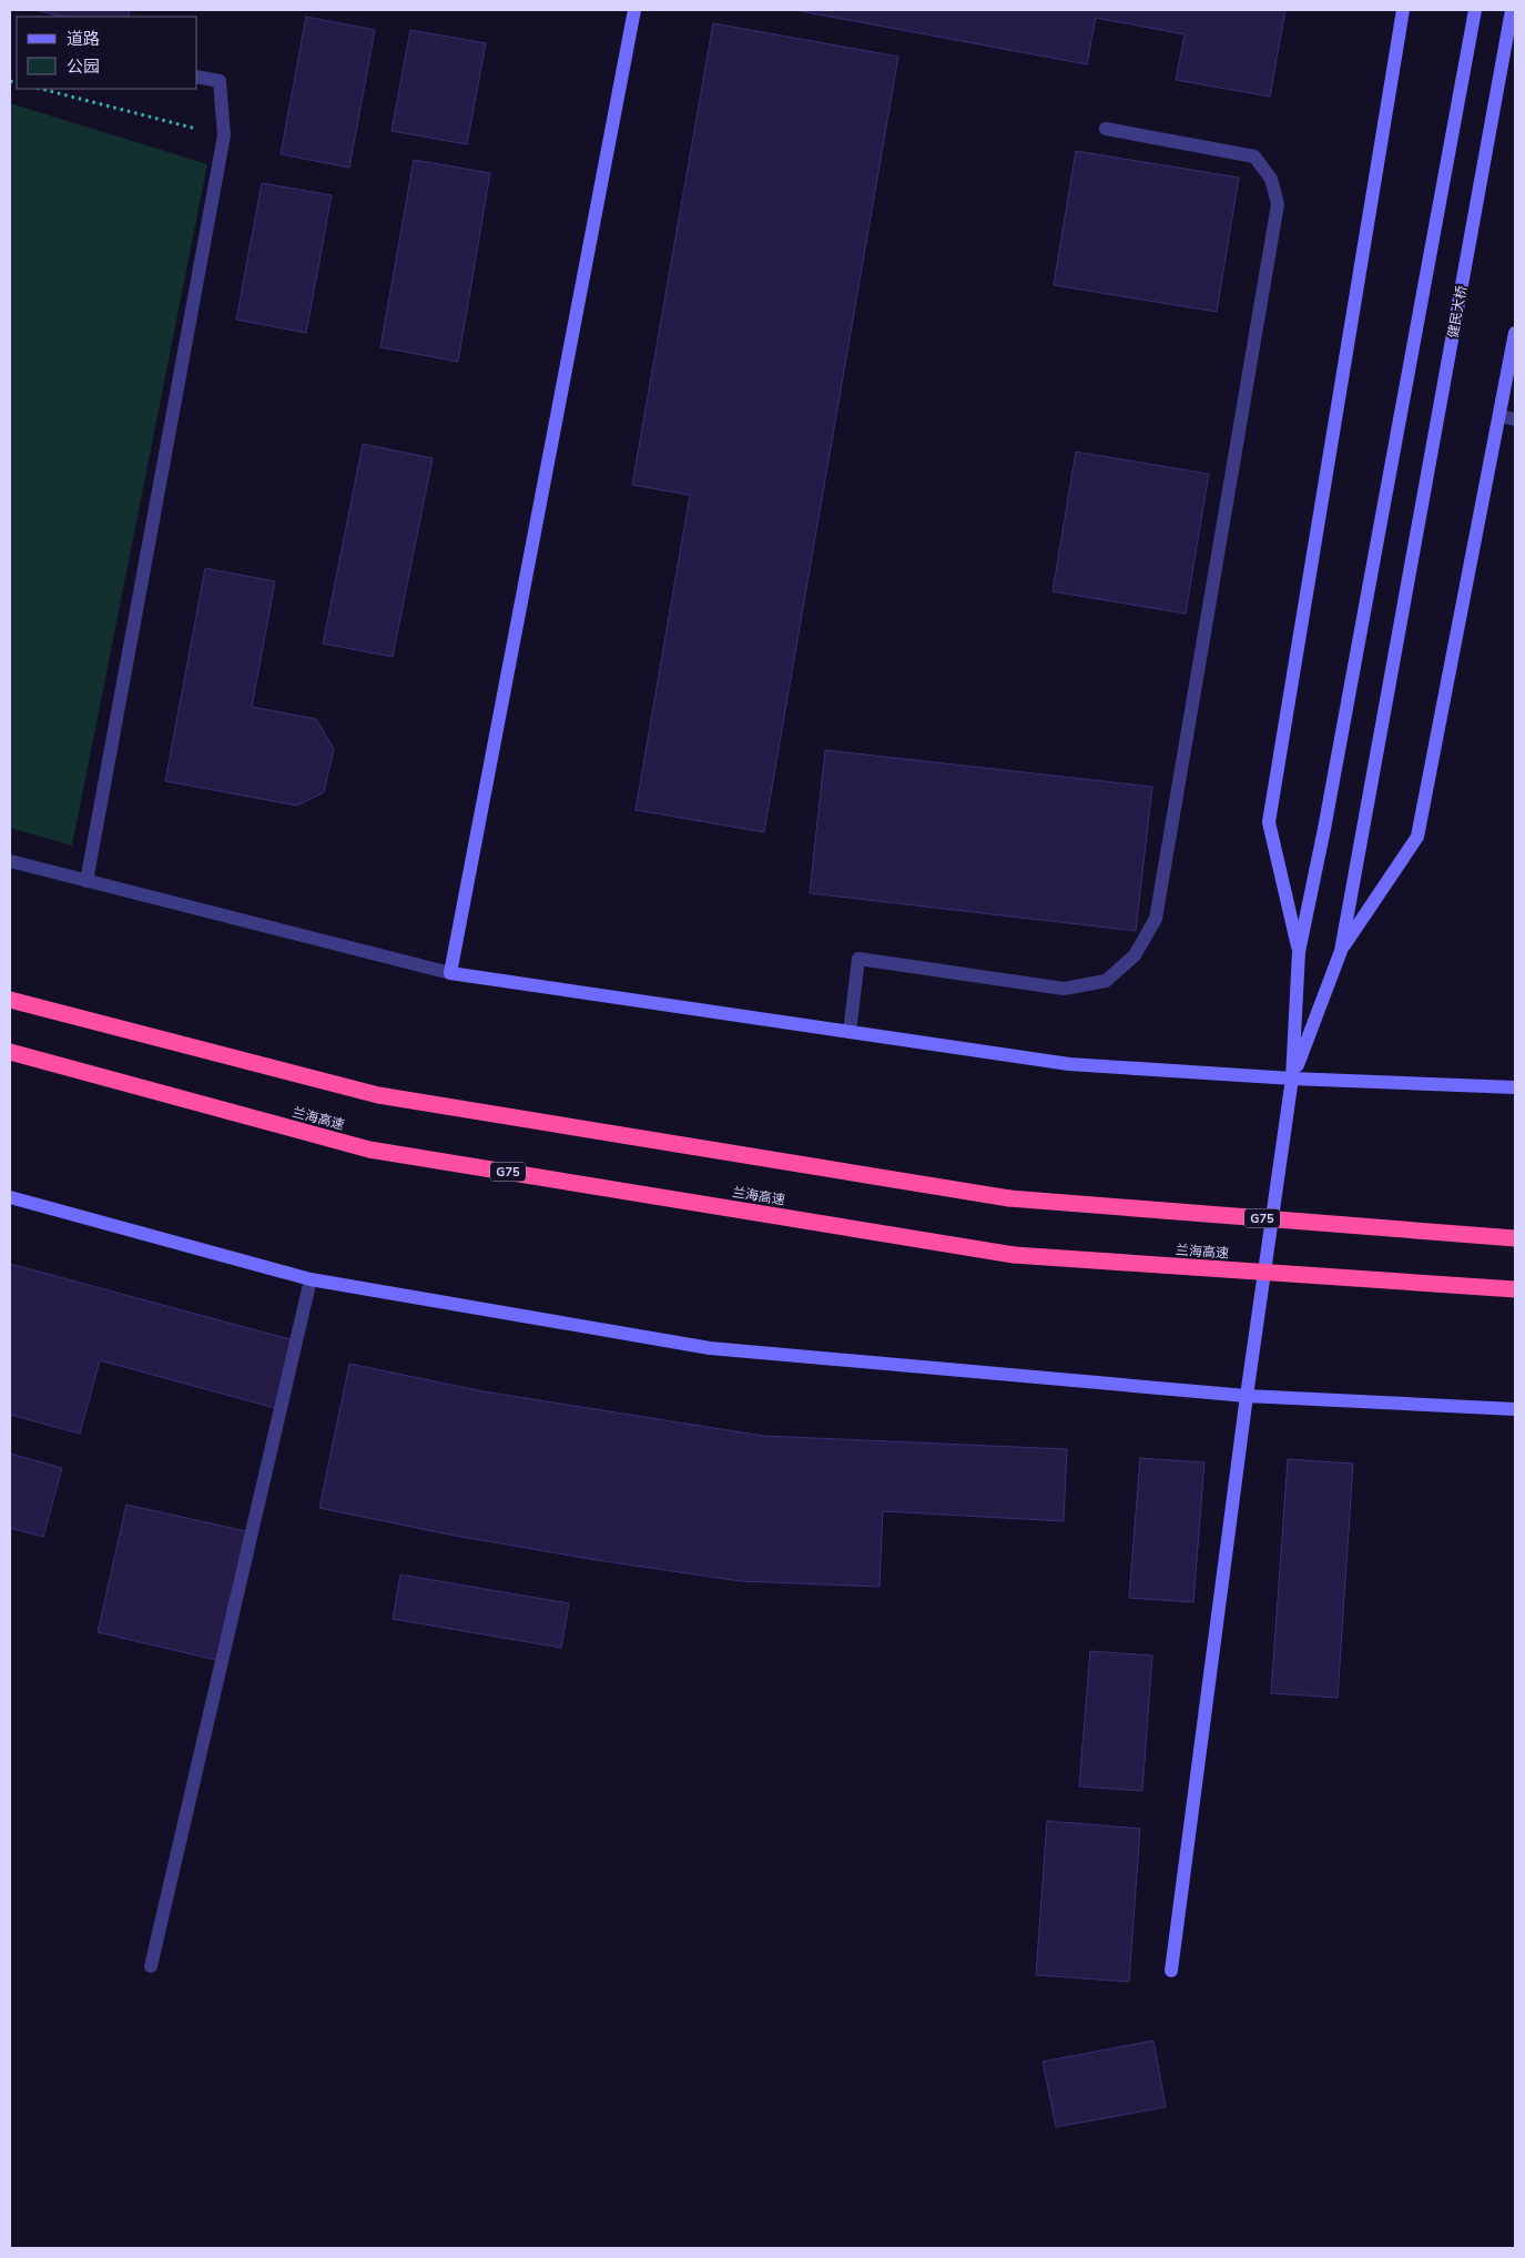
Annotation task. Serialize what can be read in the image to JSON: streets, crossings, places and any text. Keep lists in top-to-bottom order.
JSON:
{
  "streets": {
    "highway": ["兰海高速", "G75"],
    "street": ["健民大桥"]
  },
  "legend": ["道路", "公园"]
}
